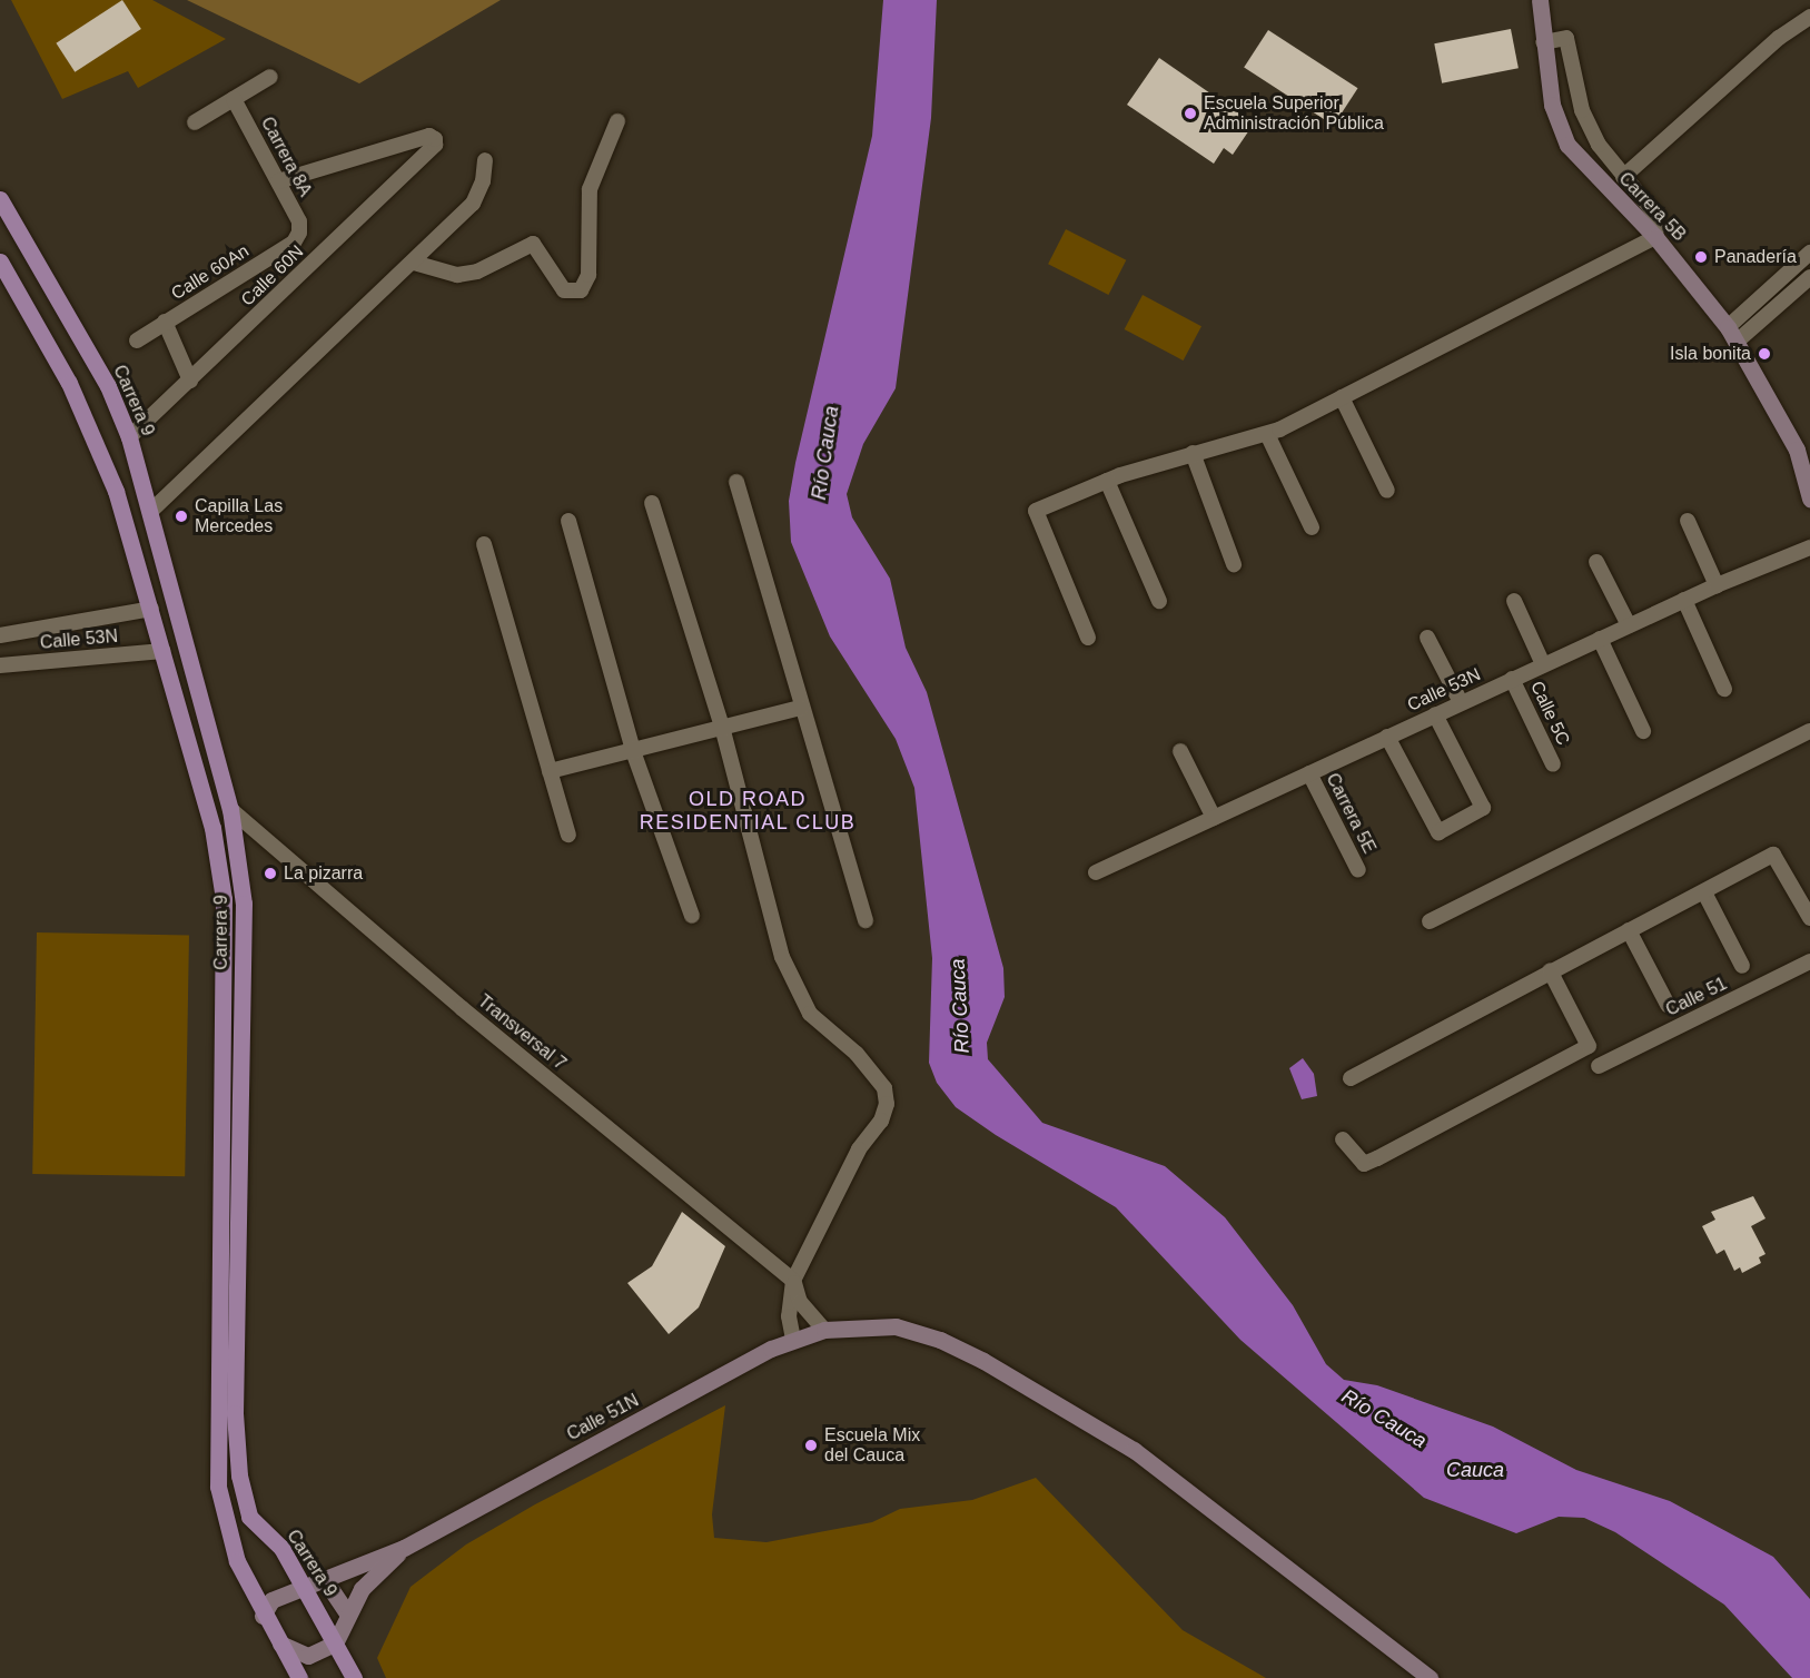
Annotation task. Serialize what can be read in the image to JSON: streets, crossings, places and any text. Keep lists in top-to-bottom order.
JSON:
{
  "streets": {
    "main road": ["Carrera 5B", "Carrera 9", "Calle 51N"],
    "street": [
      "Carrera 8A",
      "Calle 60An",
      "Calle 60N",
      "Calle 53N",
      "Calle 5C",
      "Carrera 5E",
      "Calle 51",
      "Transversal 7"
    ]
  },
  "crossings": [
    ["Carrera 8A", "Calle 60An"],
    ["Carrera 8A", "Calle 60N"],
    ["Calle 60N", "Carrera 9"],
    ["Carrera 9", "Calle 53N"],
    ["Carrera 9", "Transversal 7"],
    ["Carrera 9", "Calle 51N"],
    ["Calle 53N", "Calle 5C"],
    ["Calle 53N", "Carrera 5E"]
  ],
  "districts": ["OLD ROAD RESIDENTIAL CLUB"],
  "water": ["Río Cauca", "Cauca"],
  "places": [
    "Escuela Superior Administración Pública",
    "Panadería",
    "Isla bonita",
    "Capilla Las Mercedes",
    "La pizarra",
    "Escuela Mix del Cauca"
  ]
}
